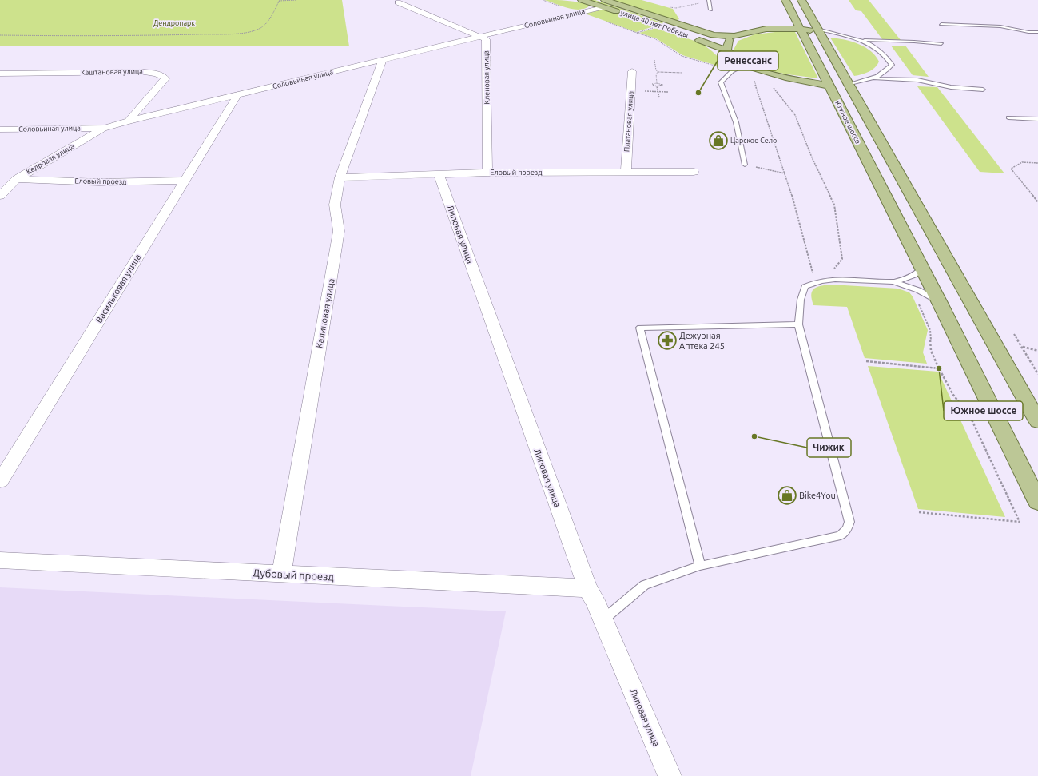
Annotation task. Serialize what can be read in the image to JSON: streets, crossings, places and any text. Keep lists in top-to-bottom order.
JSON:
{
  "streets": {
    "main road": ["улица 40 лет Победы", "Южное шоссе"],
    "street": [
      "Соловьиная улица",
      "Каштановая улица",
      "Кленовая улица",
      "Платановая улица",
      "Кедровая улица",
      "Еловый проезд",
      "Липовая улица",
      "Васильковая улица",
      "Калиновая улица",
      "Дубовый проезд"
    ]
  },
  "crossings": [
    ["Соловьиная улица", "улица 40 лет Победы"],
    ["Соловьиная улица", "Каштановая улица"],
    ["Соловьиная улица", "Кленовая улица"],
    ["Соловьиная улица", "Кедровая улица"],
    ["Соловьиная улица", "Васильковая улица"],
    ["Соловьиная улица", "Калиновая улица"],
    ["улица 40 лет Победы", "Южное шоссе"],
    ["Кленовая улица", "Еловый проезд"],
    ["Платановая улица", "Еловый проезд"],
    ["Кедровая улица", "Еловый проезд"],
    ["Еловый проезд", "Липовая улица"],
    ["Еловый проезд", "Васильковая улица"],
    ["Еловый проезд", "Калиновая улица"],
    ["Липовая улица", "Дубовый проезд"],
    ["Калиновая улица", "Дубовый проезд"]
  ],
  "parks": ["Дендропарк"],
  "places": {
    "other": ["Ренессанс", "Южное шоссе", "Чижик"],
    "shop": ["Царское Село", "Bike4You"],
    "pharmacy": ["Дежурная Аптека 245"]
  }
}
